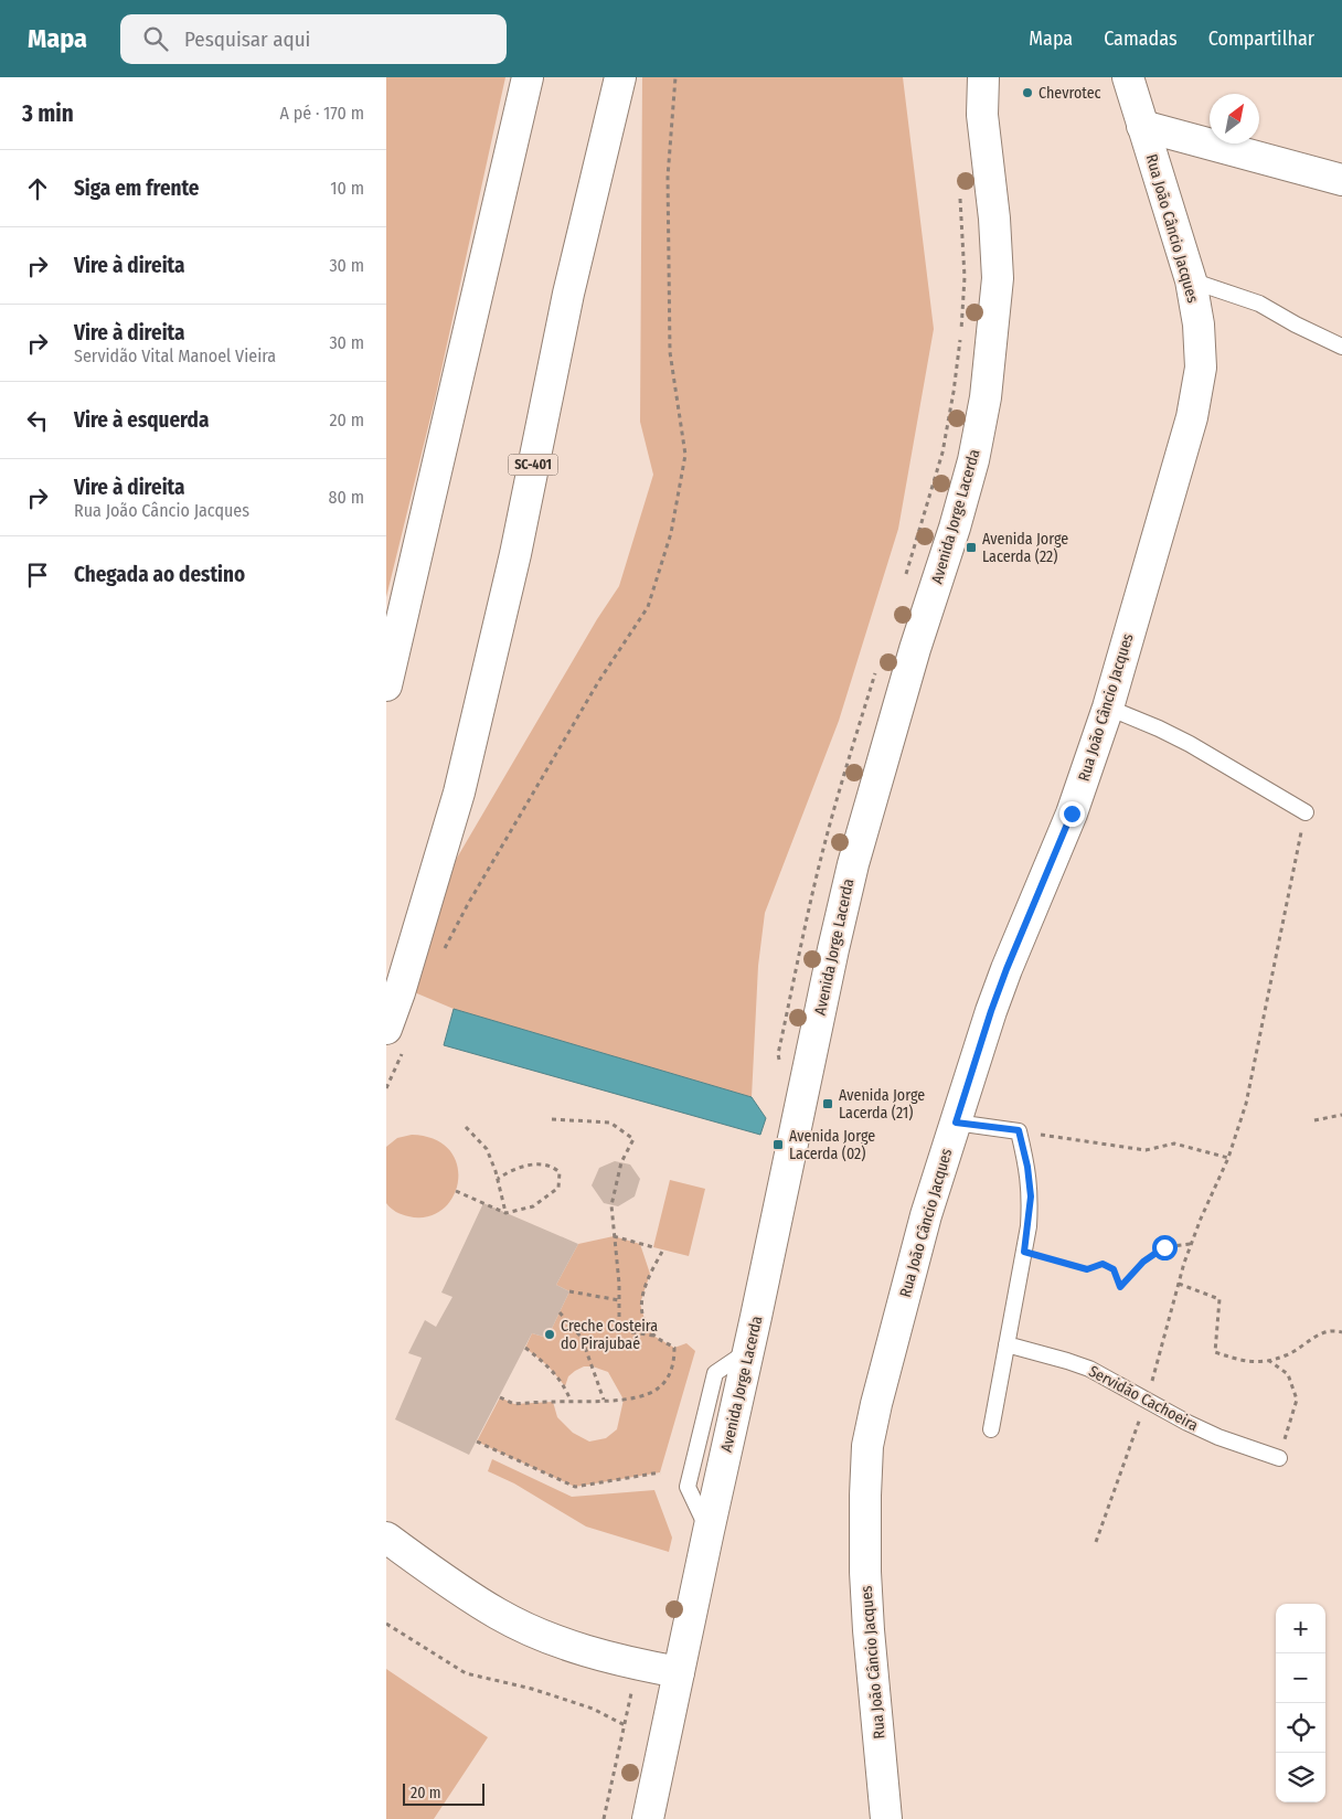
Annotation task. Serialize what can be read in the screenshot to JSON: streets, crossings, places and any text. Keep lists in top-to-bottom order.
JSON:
{
  "streets": {
    "main road": ["Rua João Câncio Jacques", "SC-401", "Avenida Jorge Lacerda"],
    "lane": ["Servidão Cachoeira"]
  },
  "places": {
    "other": ["Chevrotec", "Creche Costeira do Pirajubaé"],
    "transit": ["Avenida Jorge Lacerda (22)", "Avenida Jorge Lacerda (21)", "Avenida Jorge Lacerda (02)"]
  },
  "scale_bar": "20 m",
  "north": "top right",
  "page": {
    "header": "Mapa",
    "search": "Pesquisar aqui",
    "nav": ["Mapa", "Camadas", "Compartilhar"],
    "heading": ["3 min", "A pé · 170 m"],
    "list": [
      ["Siga em frente", "10 m"],
      ["Vire à direita", "30 m"],
      ["Vire à direita", "Servidão Vital Manoel Vieira", "30 m"],
      ["Vire à esquerda", "20 m"],
      ["Vire à direita", "Rua João Câncio Jacques", "80 m"],
      "Chegada ao destino"
    ],
    "map_buttons": ["+", "−"],
    "scale": "20 m"
  }
}
